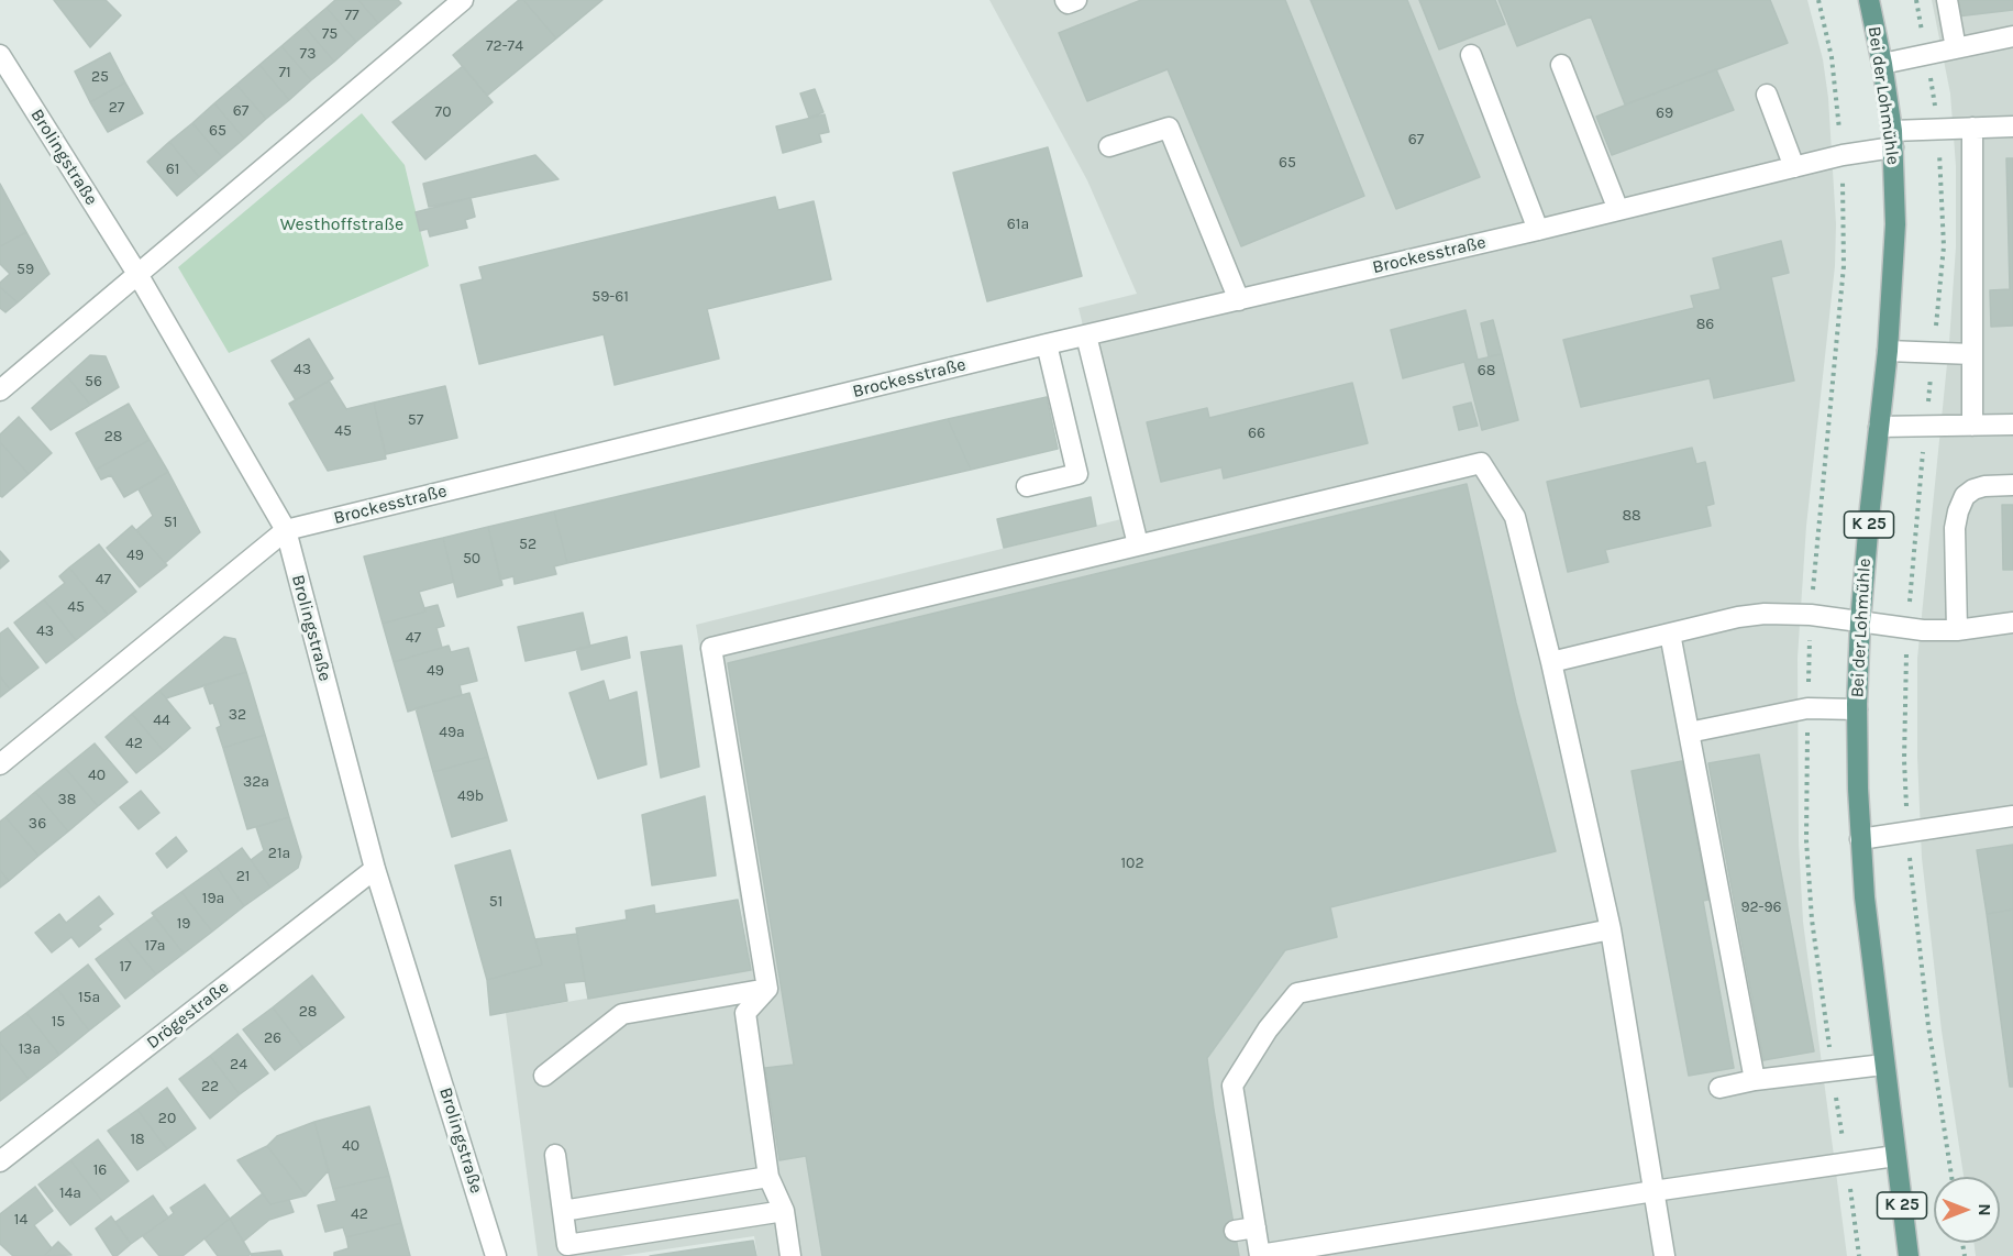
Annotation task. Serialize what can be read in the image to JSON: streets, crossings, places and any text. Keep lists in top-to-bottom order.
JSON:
{
  "streets": {
    "main road": ["Bei der Lohmühle", "K 25"],
    "street": ["Brolingstraße", "Brockesstraße", "Drögestraße"]
  },
  "crossings": [
    ["Bei der Lohmühle", "Brockesstraße"],
    ["Brolingstraße", "Brockesstraße"],
    ["Brolingstraße", "Drögestraße"]
  ],
  "parks": ["Westhoffstraße"],
  "house_numbers": [
    "77",
    "75",
    "72-74",
    "73",
    "71",
    "25",
    "27",
    "67",
    "70",
    "69",
    "65",
    "67",
    "65",
    "61",
    "61a",
    "59",
    "59-61",
    "86",
    "43",
    "68",
    "56",
    "57",
    "45",
    "66",
    "28",
    "88",
    "51",
    "52",
    "49",
    "50",
    "47",
    "45",
    "43",
    "47",
    "49",
    "32",
    "44",
    "49a",
    "42",
    "40",
    "32a",
    "49b",
    "38",
    "36",
    "21a",
    "102",
    "21",
    "19a",
    "51",
    "92-96",
    "19",
    "17a",
    "17",
    "15a",
    "28",
    "15",
    "26",
    "13a",
    "24",
    "22",
    "20",
    "18",
    "40",
    "16",
    "14a",
    "42",
    "14"
  ],
  "north": "right"
}
